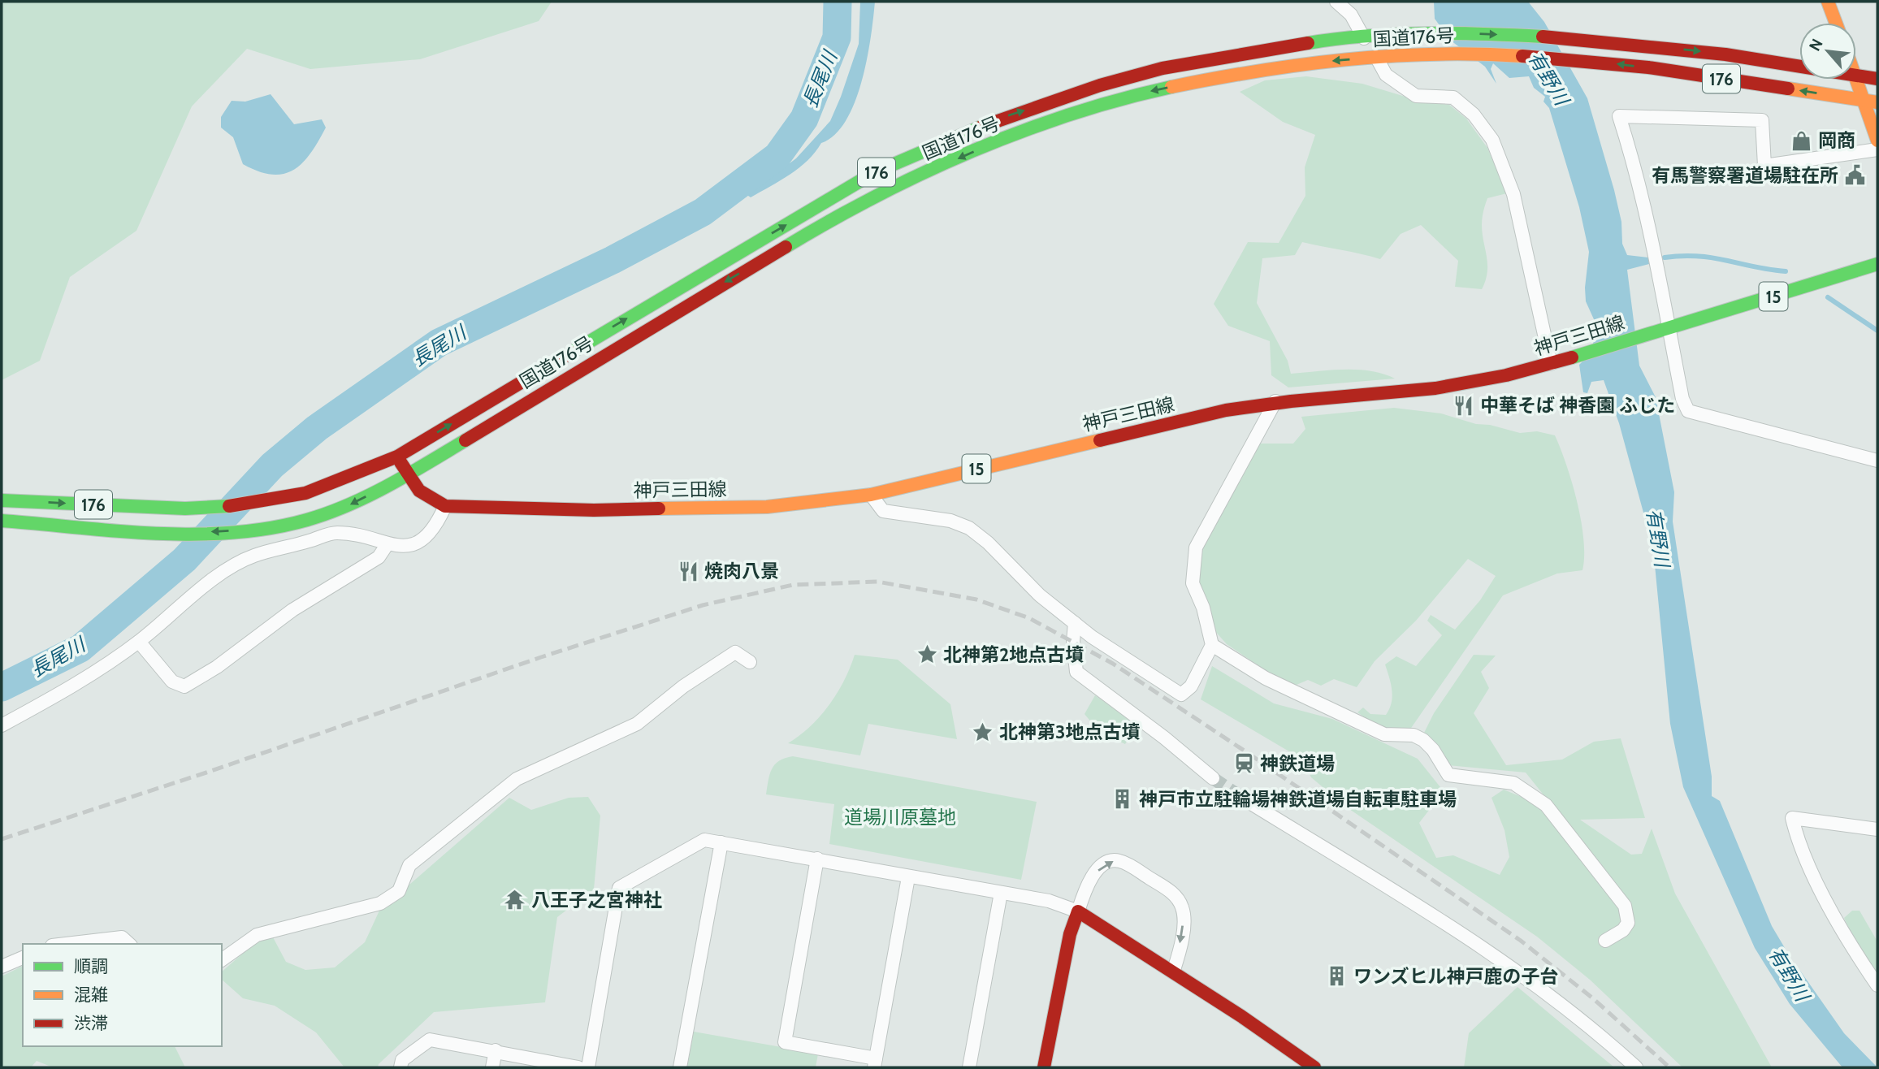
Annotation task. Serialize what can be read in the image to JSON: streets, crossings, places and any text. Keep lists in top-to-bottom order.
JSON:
{
  "streets": {
    "main road": [
      "国道176号",
      "176",
      "15",
      "神戸三田線"
    ]
  },
  "crossings": [
    ["国道176号", "神戸三田線"]
  ],
  "water": ["有野川", "長尾川"],
  "parks": ["道場川原墓地"],
  "places": {
    "shop": ["岡商"],
    "public building": ["有馬警察署道場駐在所"],
    "restaurant": ["中華そば 神香園 ふじた", "焼肉八景"],
    "place": ["北神第2地点古墳", "北神第3地点古墳"],
    "station": ["神鉄道場"],
    "building": ["神戸市立駐輪場神鉄道場自転車駐車場", "ワンズヒル神戸鹿の子台"],
    "temple": ["八王子之宮神社"]
  },
  "legend": ["順調", "混雑", "渋滞"],
  "north": "top left"
}
